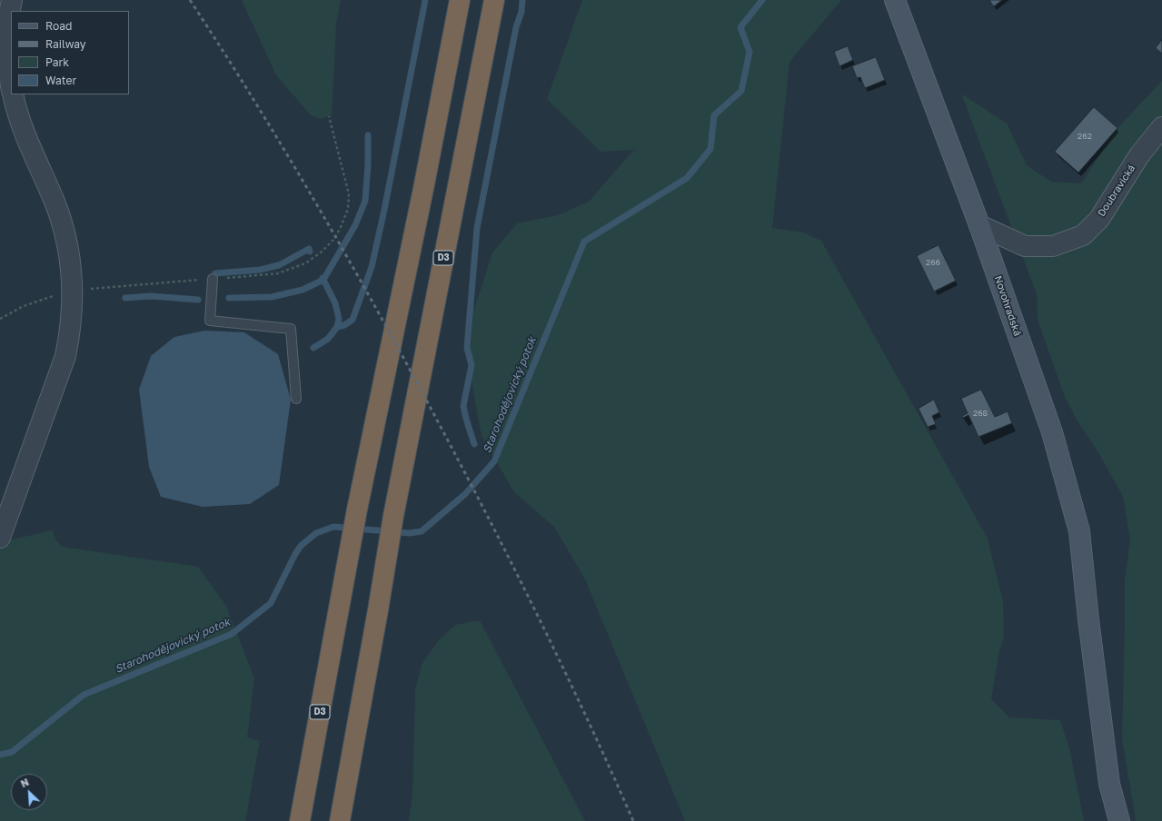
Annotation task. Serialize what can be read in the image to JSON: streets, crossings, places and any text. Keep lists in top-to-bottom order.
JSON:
{
  "streets": {
    "highway": ["D3"],
    "main road": ["Novohradská"],
    "street": ["Doubravická"]
  },
  "crossings": [
    ["Doubravická", "Novohradská"]
  ],
  "water": ["Starohodějovický potok"],
  "house_numbers": ["262", "266", "268"],
  "legend": [
    "Road",
    "Railway",
    "Park",
    "Water"
  ],
  "north": "top left"
}
